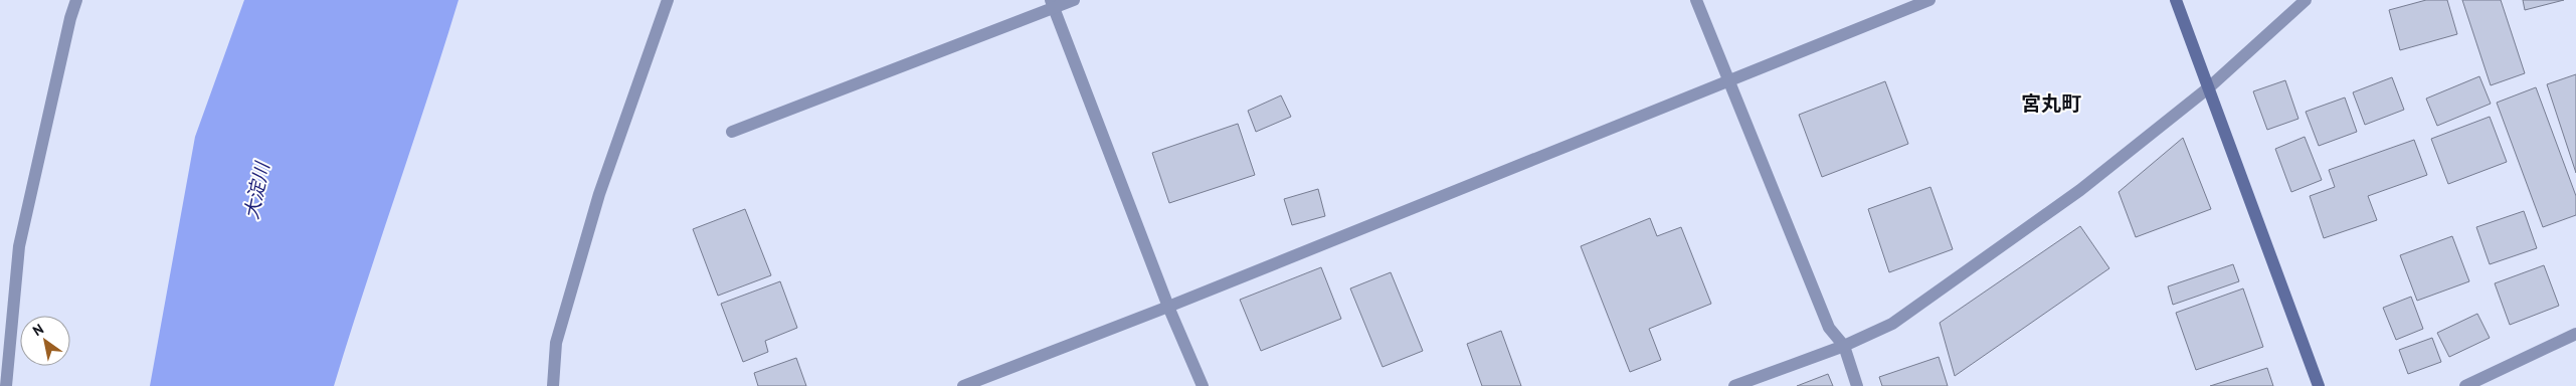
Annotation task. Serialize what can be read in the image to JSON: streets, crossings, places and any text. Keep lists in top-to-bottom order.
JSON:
{
  "districts": ["宮丸町"],
  "water": ["大淀川"],
  "north": "top left"
}
